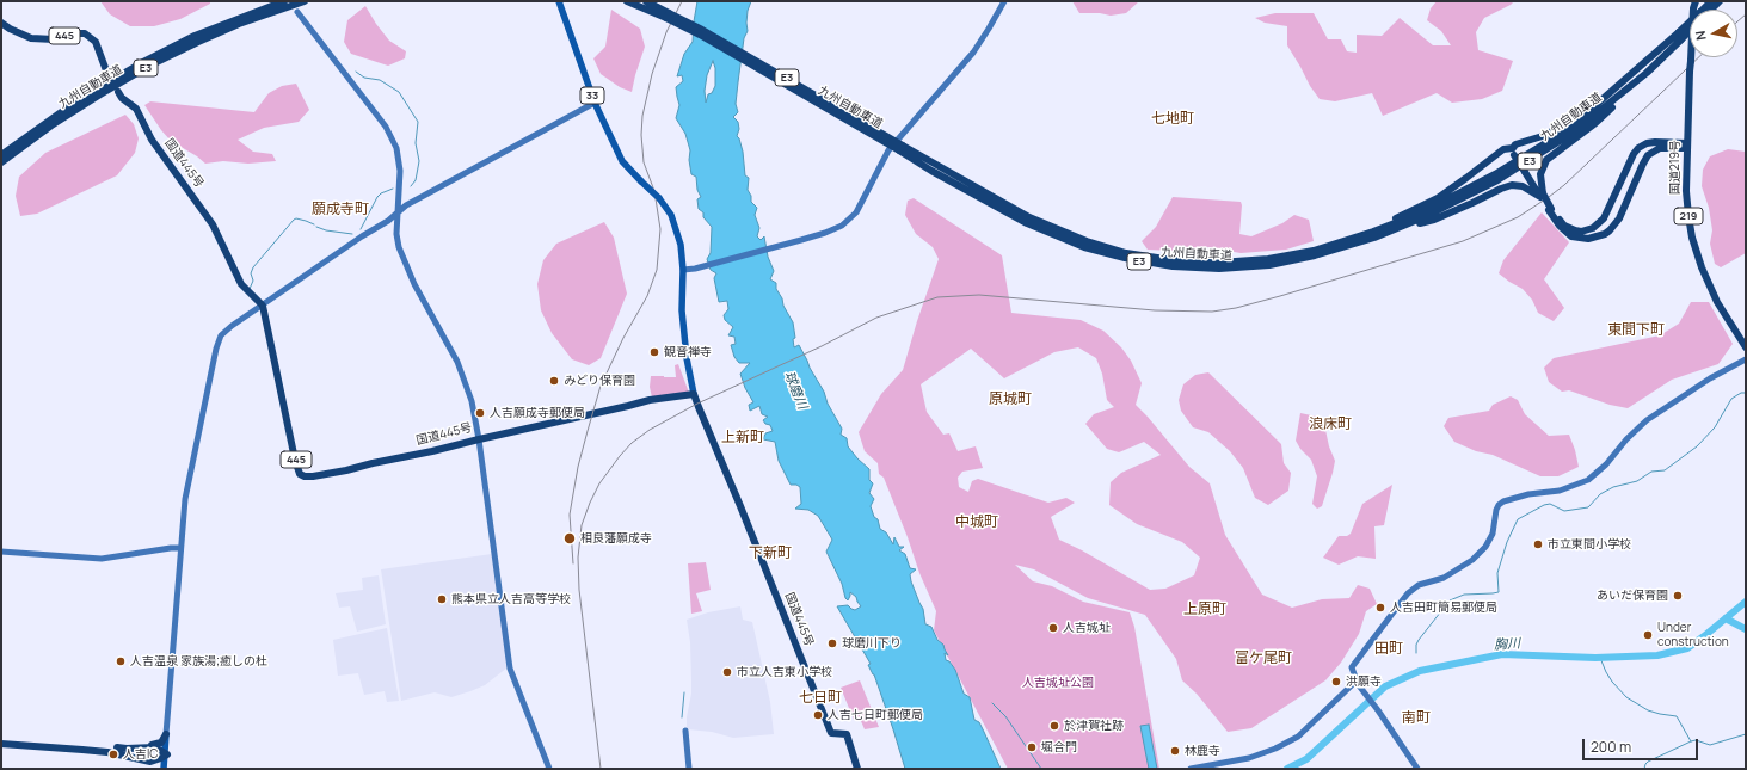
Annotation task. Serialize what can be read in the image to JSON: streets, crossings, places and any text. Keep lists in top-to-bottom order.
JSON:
{
  "streets": {
    "highway": [
      "445",
      "E3",
      "九州自動車道",
      "国道445号",
      "国道219号",
      "219"
    ],
    "main road": ["33"]
  },
  "crossings": [
    ["33", "国道445号"]
  ],
  "districts": [
    "七地町",
    "願成寺町",
    "東間下町",
    "原城町",
    "浪床町",
    "上新町",
    "中城町",
    "下新町",
    "上原町",
    "田町",
    "富ケ尾町",
    "七日町",
    "南町"
  ],
  "water": ["球磨川", "胸川"],
  "parks": ["人吉城址公園"],
  "places": [
    "観音禅寺",
    "みどり保育園",
    "人吉願成寺郵便局",
    "相良藩願成寺",
    "市立東間小学校",
    "あいだ保育園",
    "熊本県立人吉高等学校",
    "人吉田町簡易郵便局",
    "人吉城址",
    "Under construction",
    "球磨川下り",
    "人吉温泉 家族湯;癒しの杜",
    "市立人吉東小学校",
    "洪願寺",
    "人吉七日町郵便局",
    "於津賀社跡",
    "堀合門",
    "林鹿寺",
    "人吉IC"
  ],
  "scale_bar": "200 m",
  "north": "left"
}
